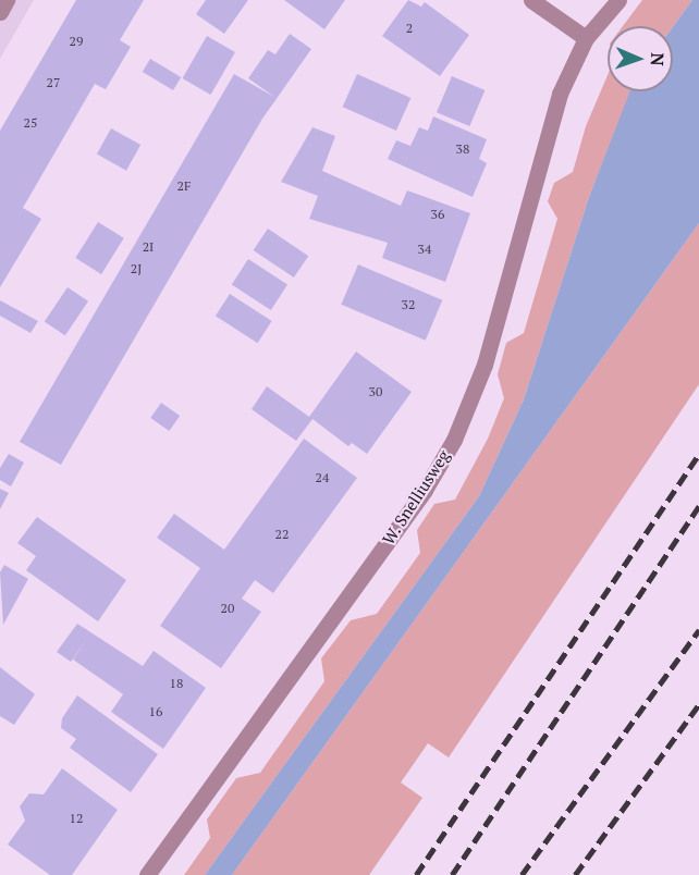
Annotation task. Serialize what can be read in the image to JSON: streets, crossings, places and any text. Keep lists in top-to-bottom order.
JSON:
{
  "streets": {
    "street": ["W. Snelliusweg"]
  },
  "house_numbers": [
    "2",
    "29",
    "27",
    "25",
    "38",
    "2F",
    "36",
    "2I",
    "34",
    "2J",
    "32",
    "30",
    "24",
    "22",
    "20",
    "18",
    "16",
    "12"
  ],
  "north": "right"
}
